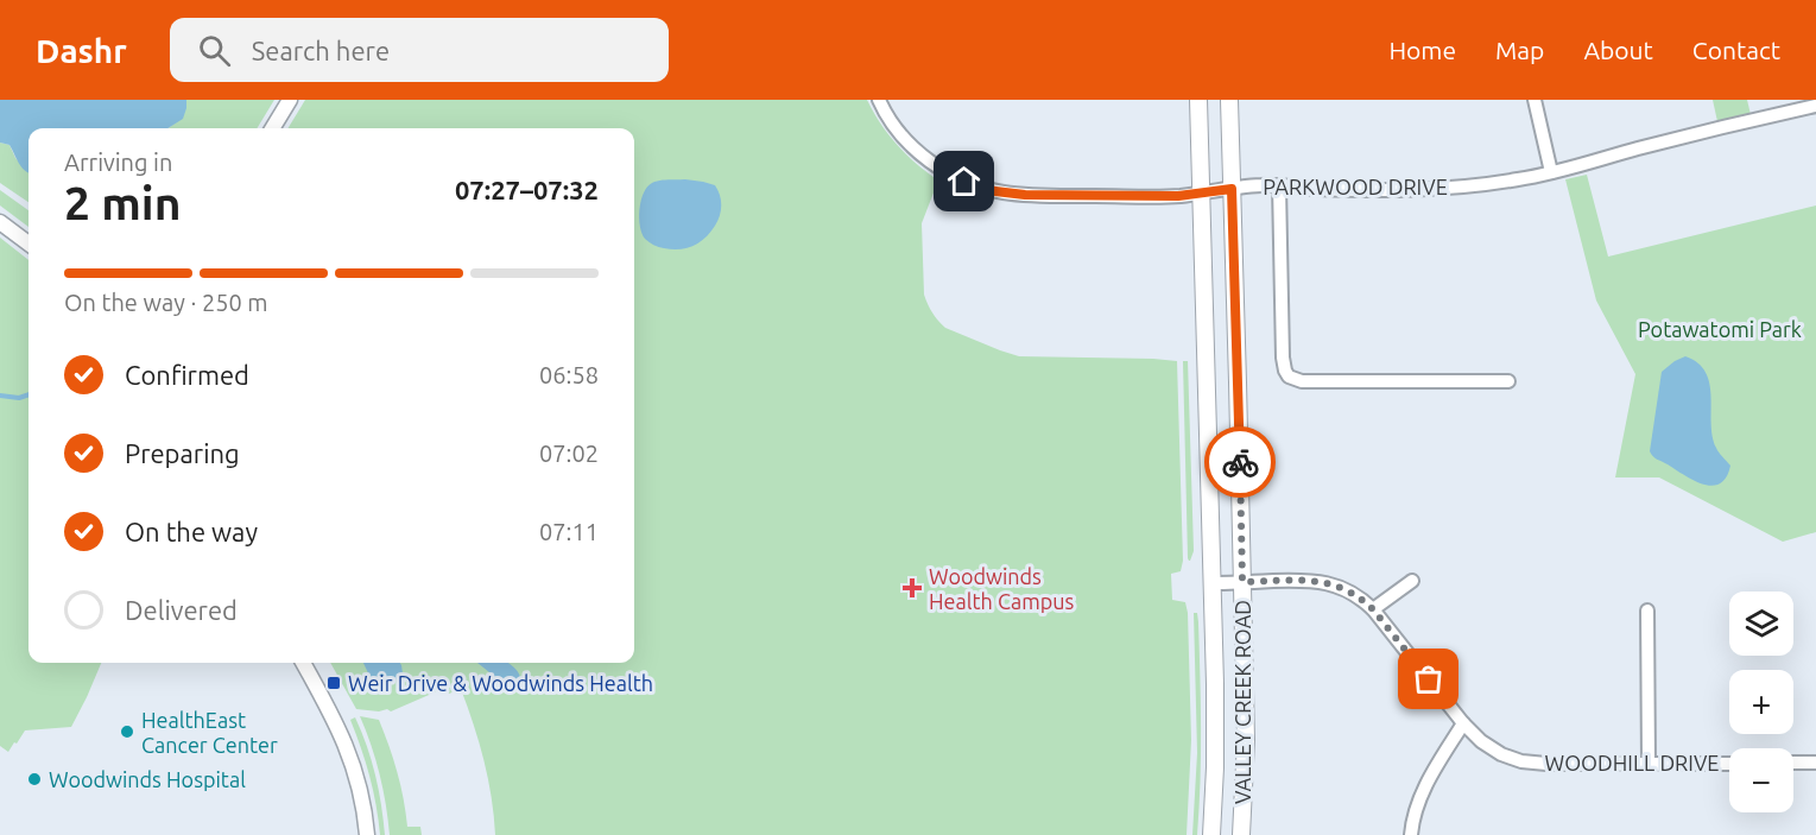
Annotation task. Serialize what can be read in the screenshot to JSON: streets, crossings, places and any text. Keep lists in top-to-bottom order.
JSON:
{
  "streets": {
    "main road": ["VALLEY CREEK ROAD"],
    "street": ["PARKWOOD DRIVE", "WOODHILL DRIVE"]
  },
  "crossings": [
    ["PARKWOOD DRIVE", "VALLEY CREEK ROAD"],
    ["VALLEY CREEK ROAD", "WOODHILL DRIVE"]
  ],
  "parks": ["Potawatomi Park"],
  "places": {
    "health": ["Woodwinds Health Campus"],
    "transit": ["Weir Drive & Woodwinds Health"],
    "other": ["HealthEast Cancer Center", "Woodwinds Hospital"]
  },
  "page": {
    "header": "Dashr",
    "search": "Search here",
    "nav": [
      "Home",
      "Map",
      "About",
      "Contact"
    ],
    "heading": ["2 min", "Arriving in", "07:27–07:32"],
    "bar": "On the way · 250 m",
    "list": [
      ["Confirmed", "06:58"],
      ["Preparing", "07:02"],
      ["On the way", "07:11"],
      "Delivered"
    ],
    "map_buttons": ["+", "−"]
  }
}
